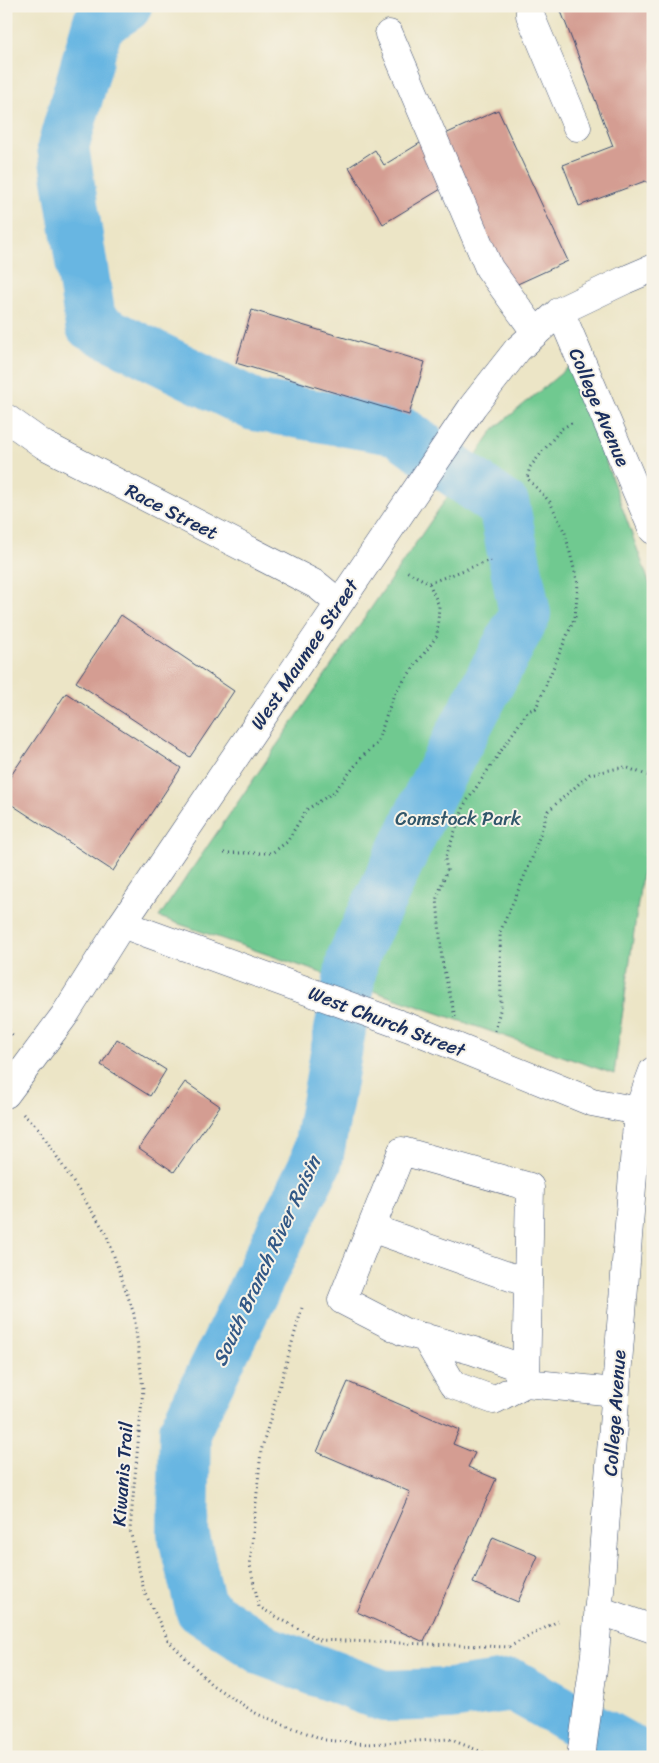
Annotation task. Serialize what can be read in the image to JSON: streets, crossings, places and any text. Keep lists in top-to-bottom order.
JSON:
{
  "streets": {
    "street": [
      "College Avenue",
      "Race Street",
      "West Maumee Street",
      "West Church Street"
    ],
    "path": ["Kiwanis Trail"]
  },
  "crossings": [
    ["College Avenue", "West Maumee Street"],
    ["College Avenue", "West Church Street"],
    ["Race Street", "West Maumee Street"],
    ["West Maumee Street", "West Church Street"],
    ["West Maumee Street", "Kiwanis Trail"]
  ],
  "water": ["South Branch River Raisin"],
  "parks": ["Comstock Park"]
}
